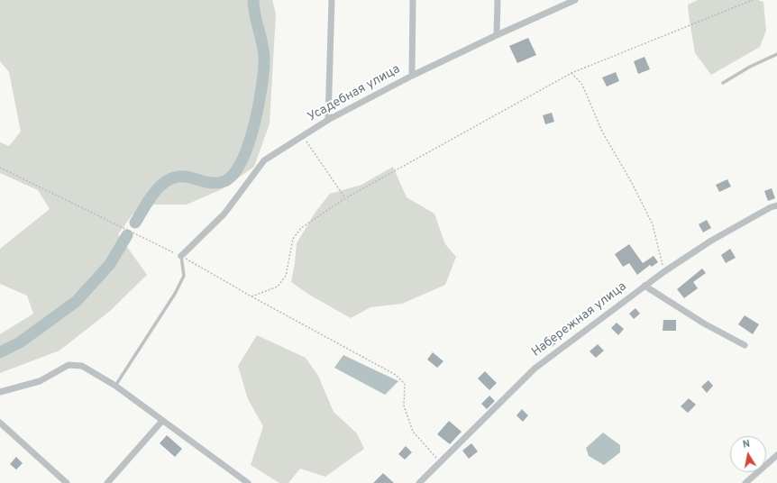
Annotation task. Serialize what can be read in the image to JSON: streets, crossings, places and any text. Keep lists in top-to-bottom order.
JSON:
{
  "streets": {
    "street": ["Усадебная улица", "Набережная улица"]
  },
  "north": "top"
}
